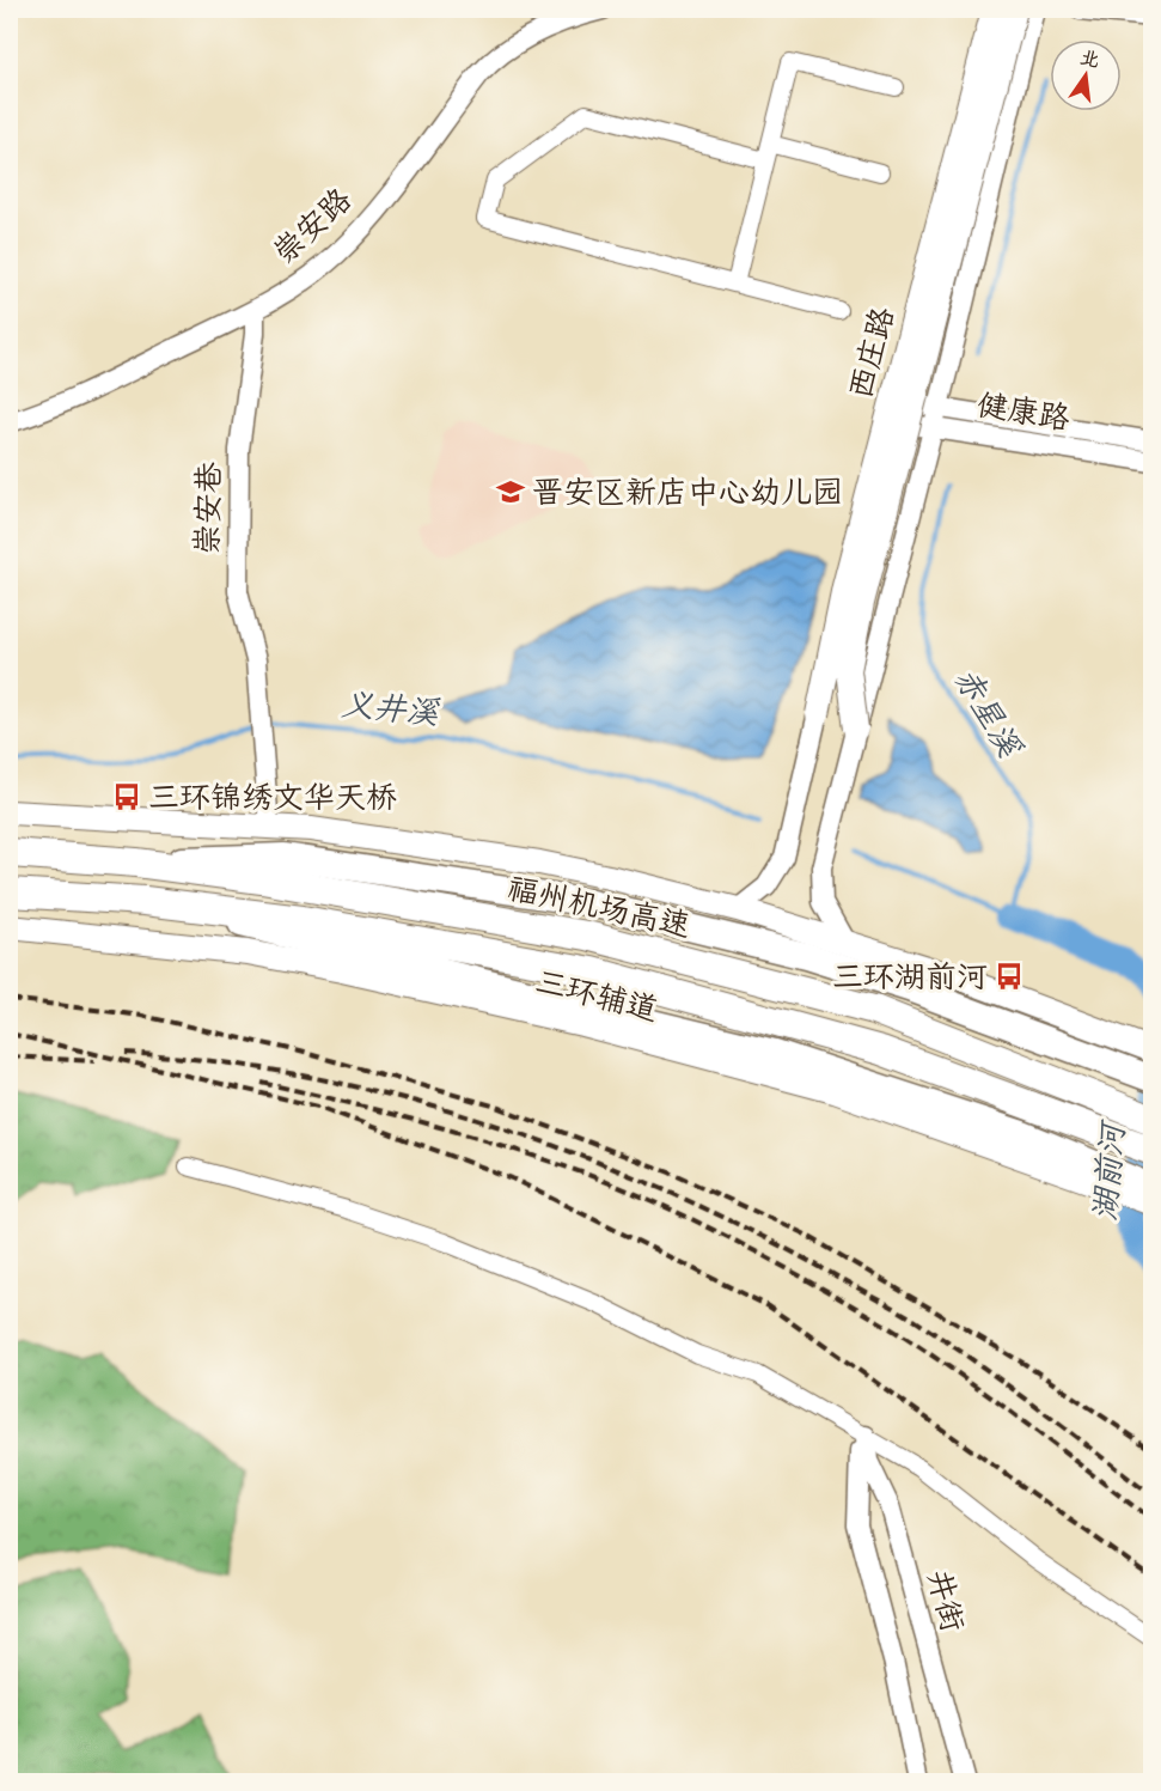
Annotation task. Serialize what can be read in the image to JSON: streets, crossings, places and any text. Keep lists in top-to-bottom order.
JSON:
{
  "streets": {
    "highway": ["福州机场高速"],
    "main road": ["西庄路", "三环辅道"],
    "street": [
      "崇安路",
      "健康路",
      "崇安巷",
      "井街"
    ]
  },
  "crossings": [
    ["崇安路", "崇安巷"]
  ],
  "water": ["义井溪", "赤星溪", "湖前河"],
  "places": {
    "school or university": ["晋安区新店中心幼儿园"],
    "bus stop": ["三环锦绣文华天桥", "三环湖前河"]
  },
  "north": "top"
}
